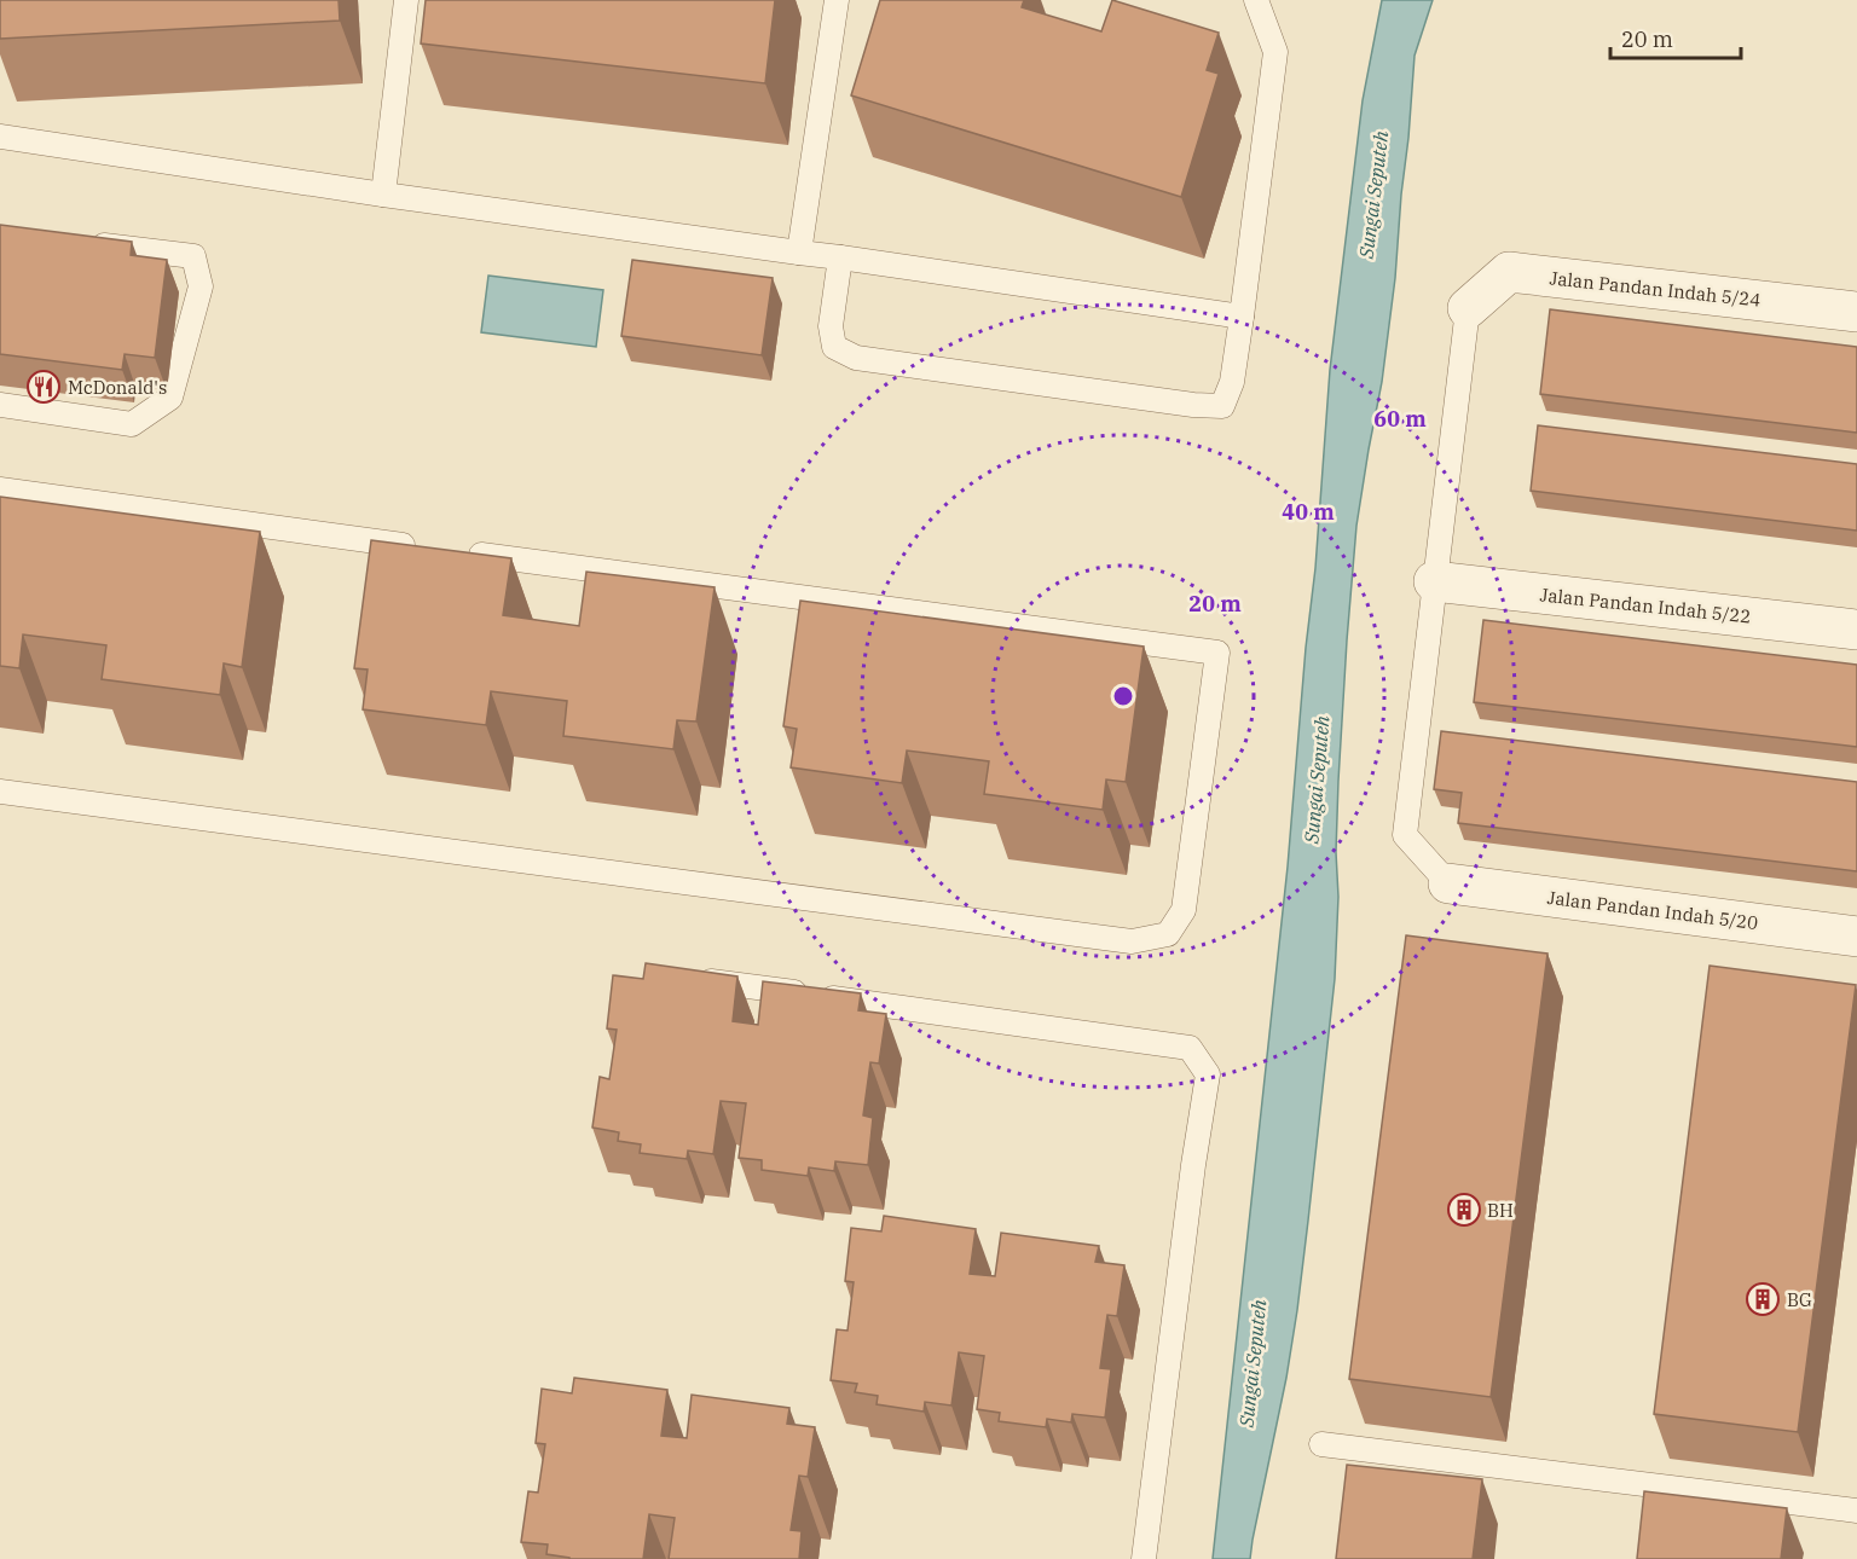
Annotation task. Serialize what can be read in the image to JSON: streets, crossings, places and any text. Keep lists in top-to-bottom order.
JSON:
{
  "streets": {
    "street": ["Jalan Pandan Indah 5/24", "Jalan Pandan Indah 5/22", "Jalan Pandan Indah 5/20"]
  },
  "water": ["Sungai Seputeh"],
  "places": {
    "restaurant": ["McDonald's"],
    "building": ["BH", "BG"]
  },
  "scale_bar": "20 m",
  "rings": ["60 m", "40 m", "20 m"]
}
